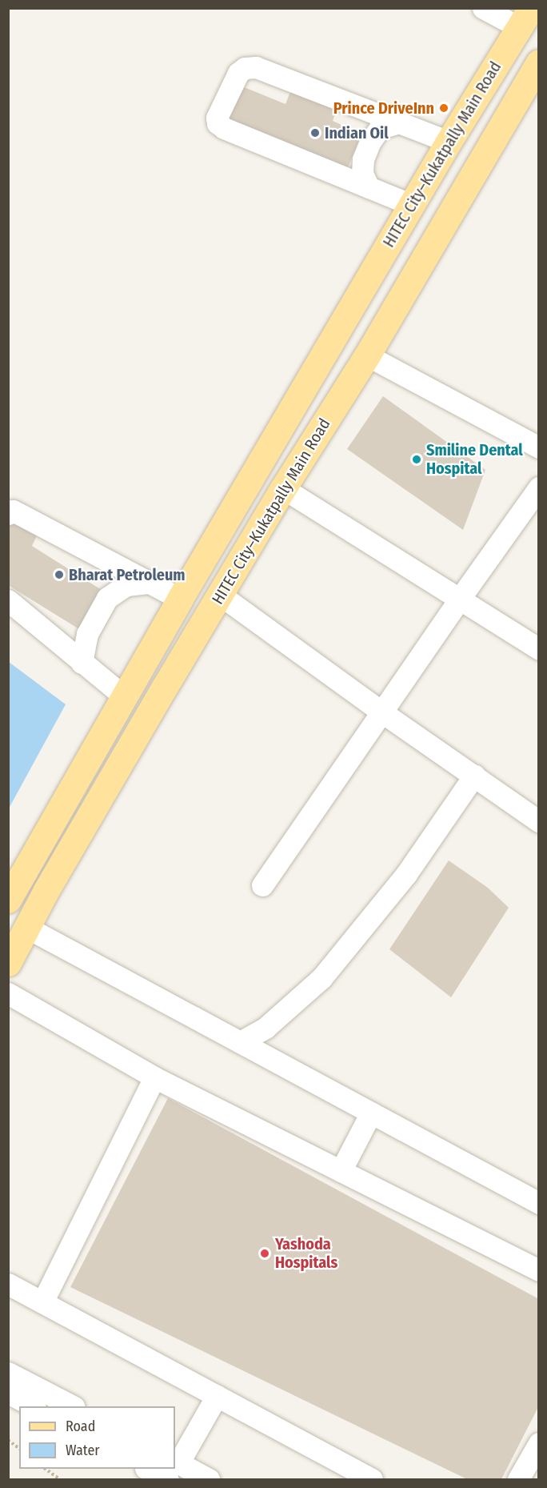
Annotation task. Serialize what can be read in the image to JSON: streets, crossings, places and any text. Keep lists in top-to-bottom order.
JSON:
{
  "streets": {
    "main road": ["HITEC City–Kukatpally Main Road"]
  },
  "places": [
    "Prince DriveInn",
    "Indian Oil",
    "Smiline Dental Hospital",
    "Bharat Petroleum",
    "Yashoda Hospitals"
  ],
  "legend": ["Road", "Water"]
}
